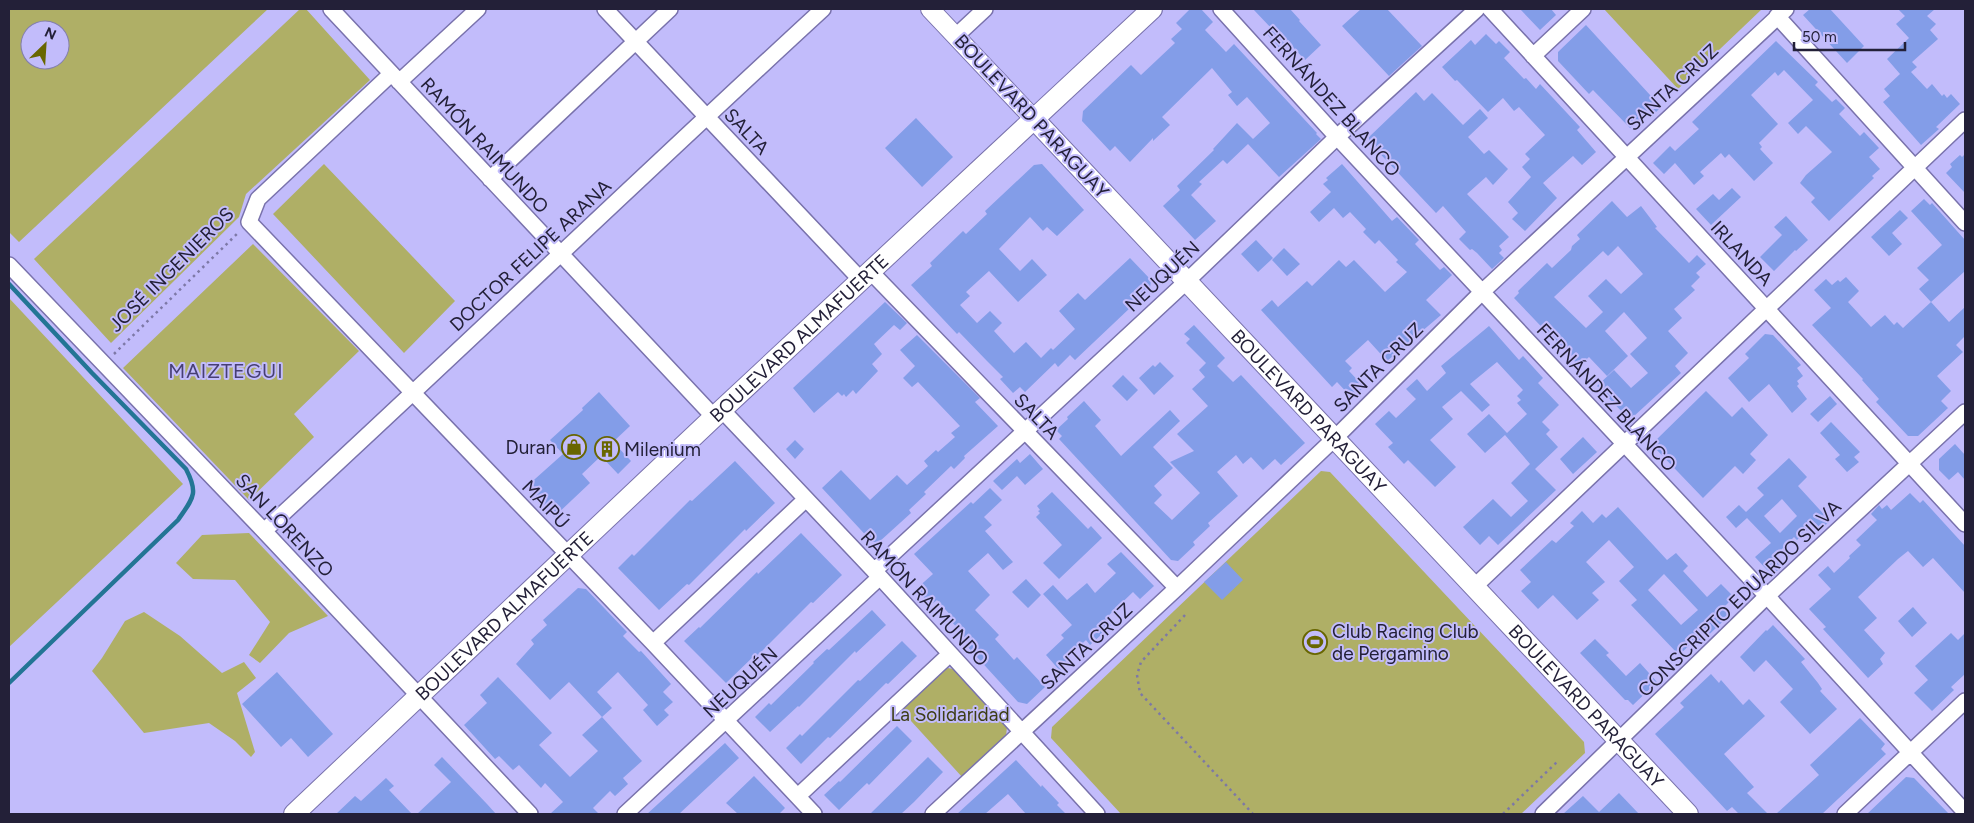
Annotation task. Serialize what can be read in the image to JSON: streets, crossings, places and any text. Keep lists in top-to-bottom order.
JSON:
{
  "streets": {
    "main road": ["BOULEVARD PARAGUAY", "BOULEVARD ALMAFUERTE"],
    "street": [
      "SANTA CRUZ",
      "FERNÁNDEZ BLANCO",
      "SALTA",
      "RAMÓN RAIMUNDO",
      "IRLANDA",
      "DOCTOR FELIPE ARANA",
      "JOSÉ INGENIEROS",
      "NEUQUÉN",
      "MAIPÚ",
      "SAN LORENZO",
      "CONSCRIPTO EDUARDO SILVA"
    ]
  },
  "crossings": [
    ["SANTA CRUZ", "FERNÁNDEZ BLANCO"],
    ["SANTA CRUZ", "BOULEVARD PARAGUAY"],
    ["SANTA CRUZ", "SALTA"],
    ["SANTA CRUZ", "RAMÓN RAIMUNDO"],
    ["SANTA CRUZ", "IRLANDA"],
    ["FERNÁNDEZ BLANCO", "NEUQUÉN"],
    ["FERNÁNDEZ BLANCO", "CONSCRIPTO EDUARDO SILVA"],
    ["BOULEVARD PARAGUAY", "NEUQUÉN"],
    ["BOULEVARD PARAGUAY", "BOULEVARD ALMAFUERTE"],
    ["BOULEVARD PARAGUAY", "CONSCRIPTO EDUARDO SILVA"],
    ["SALTA", "DOCTOR FELIPE ARANA"],
    ["SALTA", "NEUQUÉN"],
    ["SALTA", "BOULEVARD ALMAFUERTE"],
    ["RAMÓN RAIMUNDO", "DOCTOR FELIPE ARANA"],
    ["RAMÓN RAIMUNDO", "JOSÉ INGENIEROS"],
    ["RAMÓN RAIMUNDO", "NEUQUÉN"],
    ["RAMÓN RAIMUNDO", "BOULEVARD ALMAFUERTE"],
    ["IRLANDA", "CONSCRIPTO EDUARDO SILVA"],
    ["DOCTOR FELIPE ARANA", "MAIPÚ"],
    ["DOCTOR FELIPE ARANA", "SAN LORENZO"],
    ["JOSÉ INGENIEROS", "MAIPÚ"],
    ["JOSÉ INGENIEROS", "SAN LORENZO"],
    ["NEUQUÉN", "MAIPÚ"],
    ["BOULEVARD ALMAFUERTE", "MAIPÚ"],
    ["BOULEVARD ALMAFUERTE", "SAN LORENZO"]
  ],
  "districts": ["MAIZTEGUI"],
  "parks": ["La Solidaridad"],
  "places": {
    "shop": ["Duran"],
    "building": ["Milenium"],
    "sports": ["Club Racing Club de Pergamino"]
  },
  "scale_bar": "50 m",
  "north": "top right"
}
